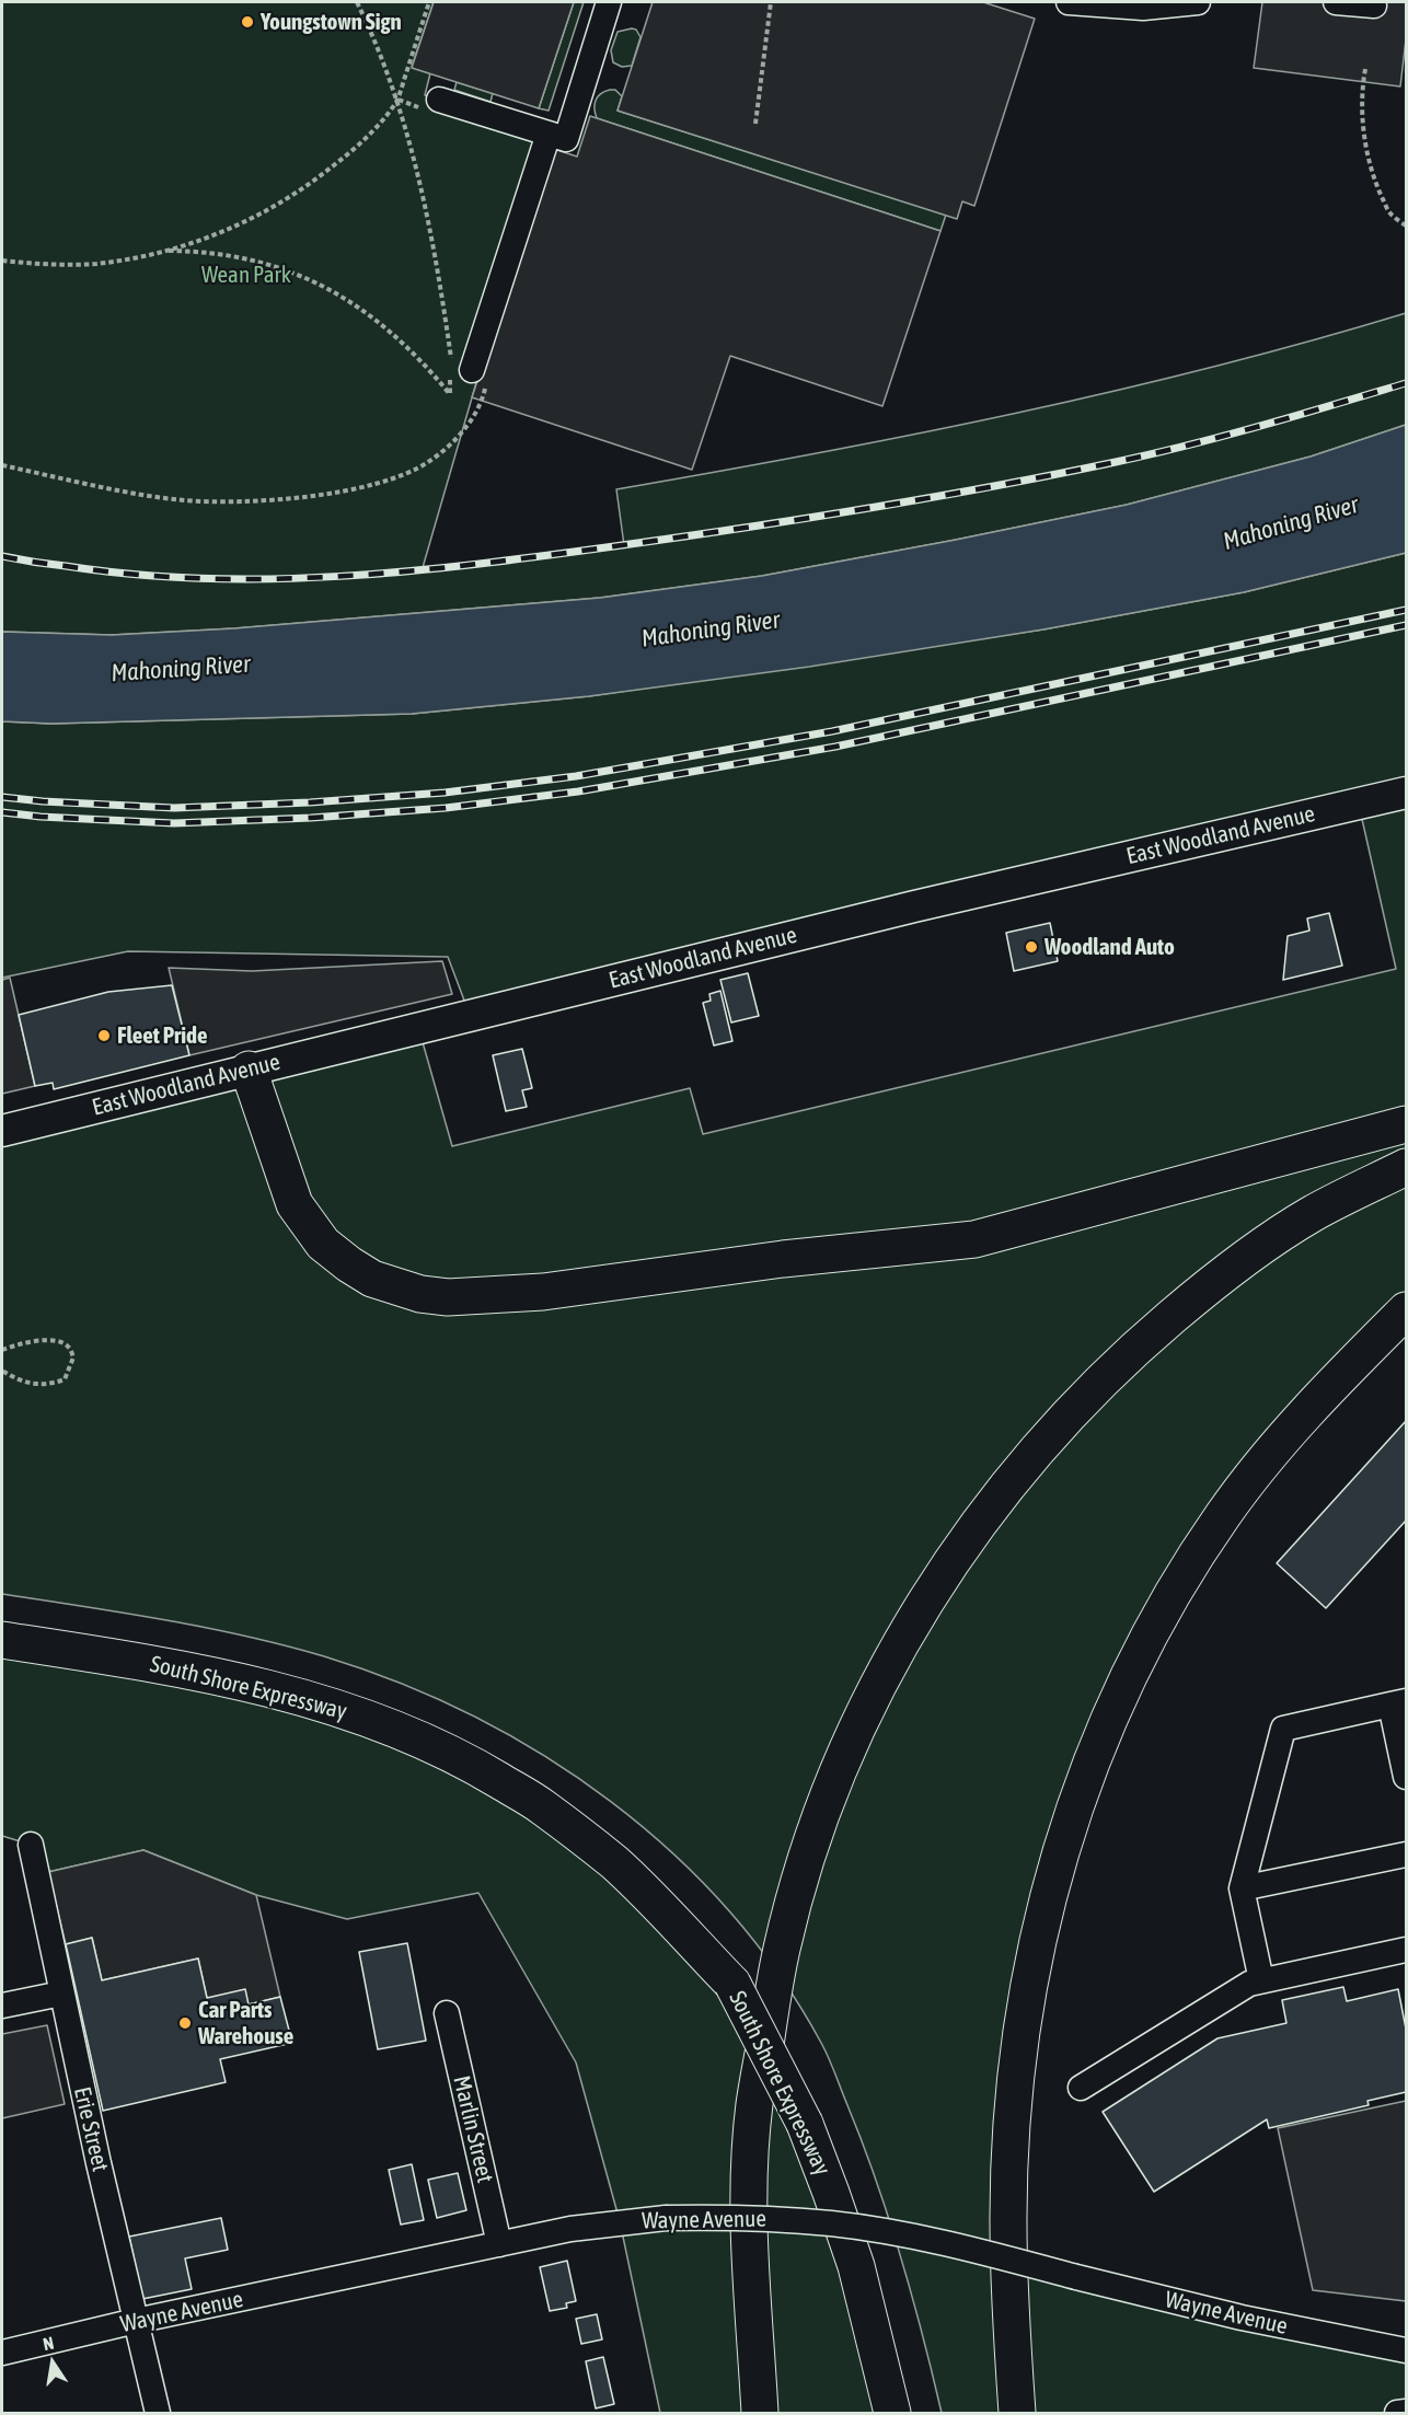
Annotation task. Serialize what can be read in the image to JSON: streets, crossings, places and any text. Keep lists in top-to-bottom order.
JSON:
{
  "streets": {
    "highway": ["South Shore Expressway"],
    "main road": ["East Woodland Avenue"],
    "street": ["Erie Street", "Marlin Street", "Wayne Avenue"]
  },
  "crossings": [
    ["Erie Street", "Wayne Avenue"],
    ["Marlin Street", "Wayne Avenue"]
  ],
  "water": ["Mahoning River"],
  "parks": ["Wean Park"],
  "places": [
    "Youngstown Sign",
    "Woodland Auto",
    "Fleet Pride",
    "Car Parts Warehouse"
  ],
  "north": "top"
}
